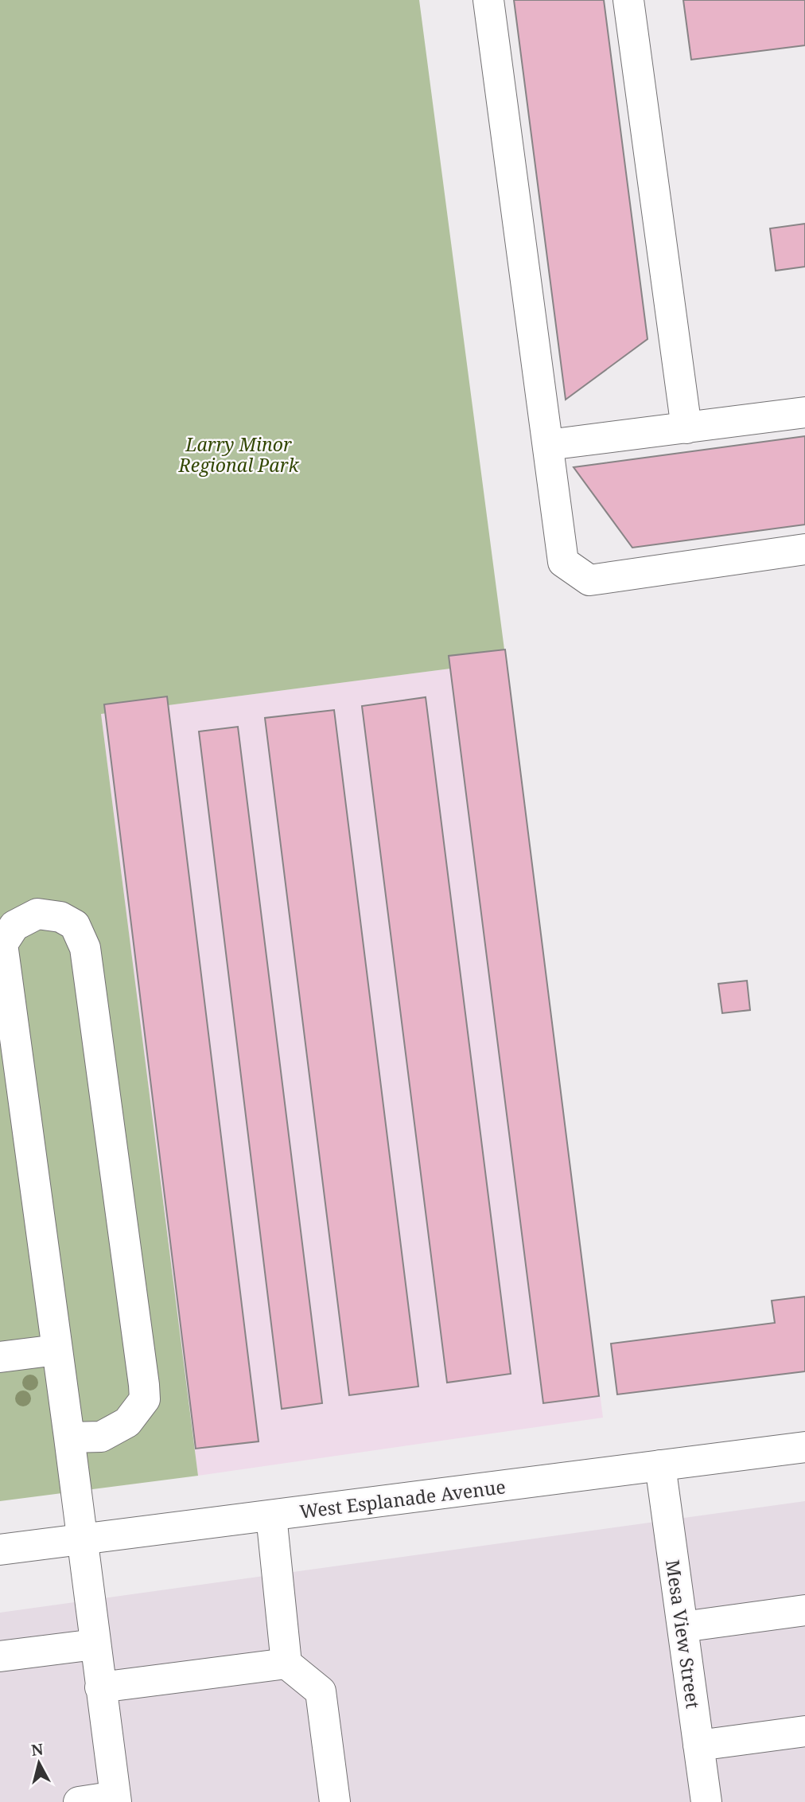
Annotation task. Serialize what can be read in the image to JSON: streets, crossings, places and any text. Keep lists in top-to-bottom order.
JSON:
{
  "streets": {
    "main road": ["West Esplanade Avenue", "Mesa View Street"]
  },
  "crossings": [
    ["West Esplanade Avenue", "Mesa View Street"]
  ],
  "parks": ["Larry Minor Regional Park"],
  "north": "top"
}
